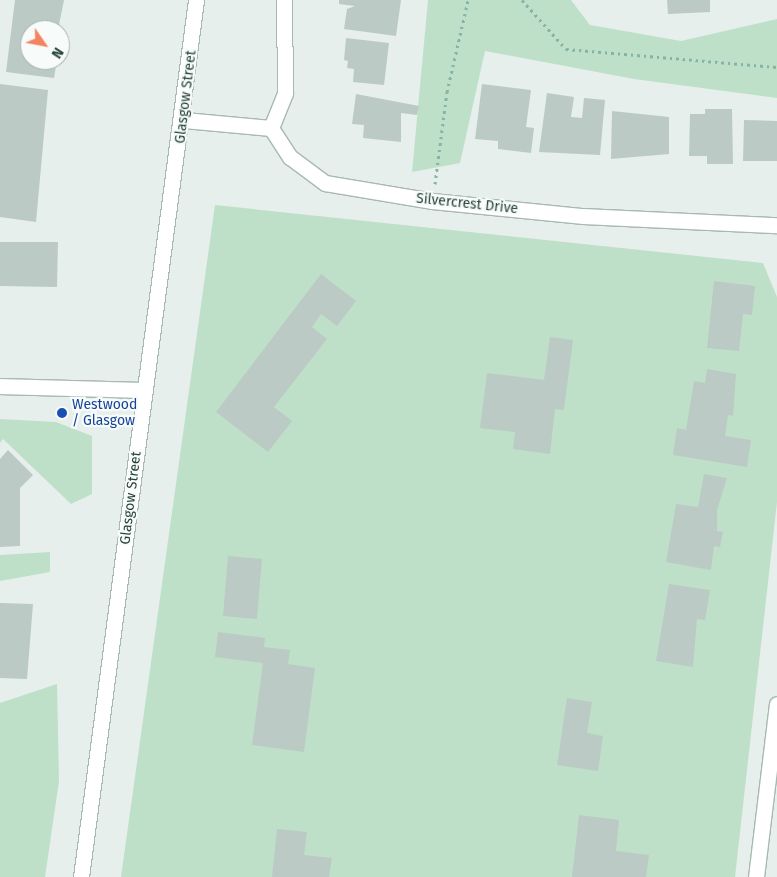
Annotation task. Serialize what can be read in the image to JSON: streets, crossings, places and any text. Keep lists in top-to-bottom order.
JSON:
{
  "streets": {
    "street": ["Glasgow Street", "Silvercrest Drive"]
  },
  "places": ["Westwood / Glasgow"],
  "north": "bottom right"
}
